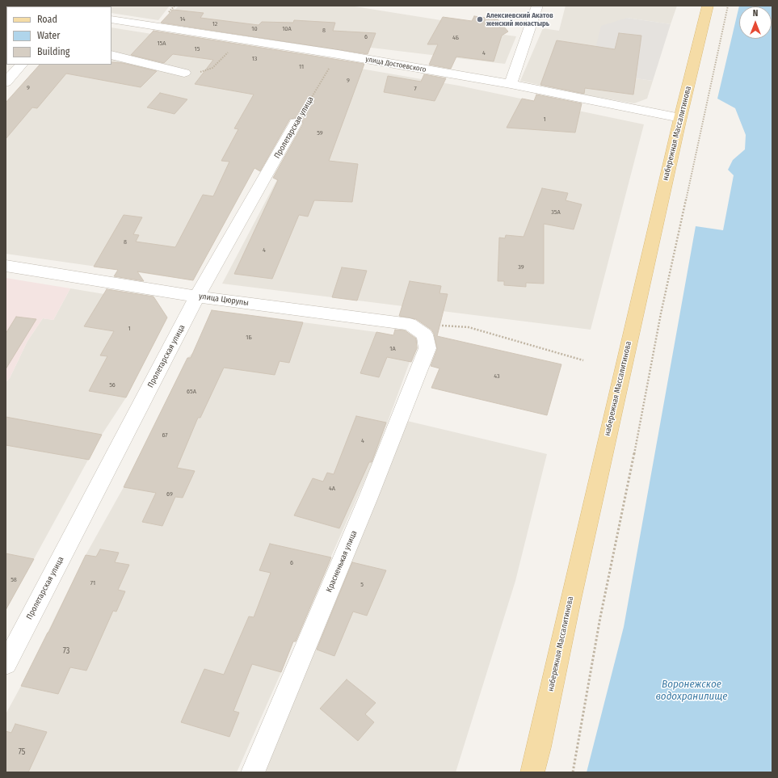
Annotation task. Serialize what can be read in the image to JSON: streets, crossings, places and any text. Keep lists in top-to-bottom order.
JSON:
{
  "streets": {
    "main road": ["набережная Массалитинова"],
    "street": [
      "улица Достоевского",
      "Пролетарская улица",
      "улица Цюрупы",
      "Красненькая улица"
    ]
  },
  "crossings": [
    ["улица Достоевского", "Пролетарская улица"],
    ["улица Достоевского", "набережная Массалитинова"],
    ["Пролетарская улица", "улица Цюрупы"],
    ["улица Цюрупы", "Красненькая улица"]
  ],
  "water": ["Воронежское водохранилище"],
  "places": ["Алексиевский Акатов женский монастырь"],
  "house_numbers": [
    "14",
    "12",
    "10",
    "10А",
    "8",
    "6",
    "4Б",
    "15А",
    "15",
    "4",
    "13",
    "11",
    "9",
    "9",
    "7",
    "1",
    "59",
    "35А",
    "8",
    "4",
    "39",
    "1",
    "1Б",
    "1А",
    "43",
    "56",
    "65А",
    "67",
    "4",
    "4А",
    "69",
    "6",
    "58",
    "71",
    "5",
    "73",
    "75"
  ],
  "legend": ["Road", "Water", "Building"],
  "north": "top"
}
